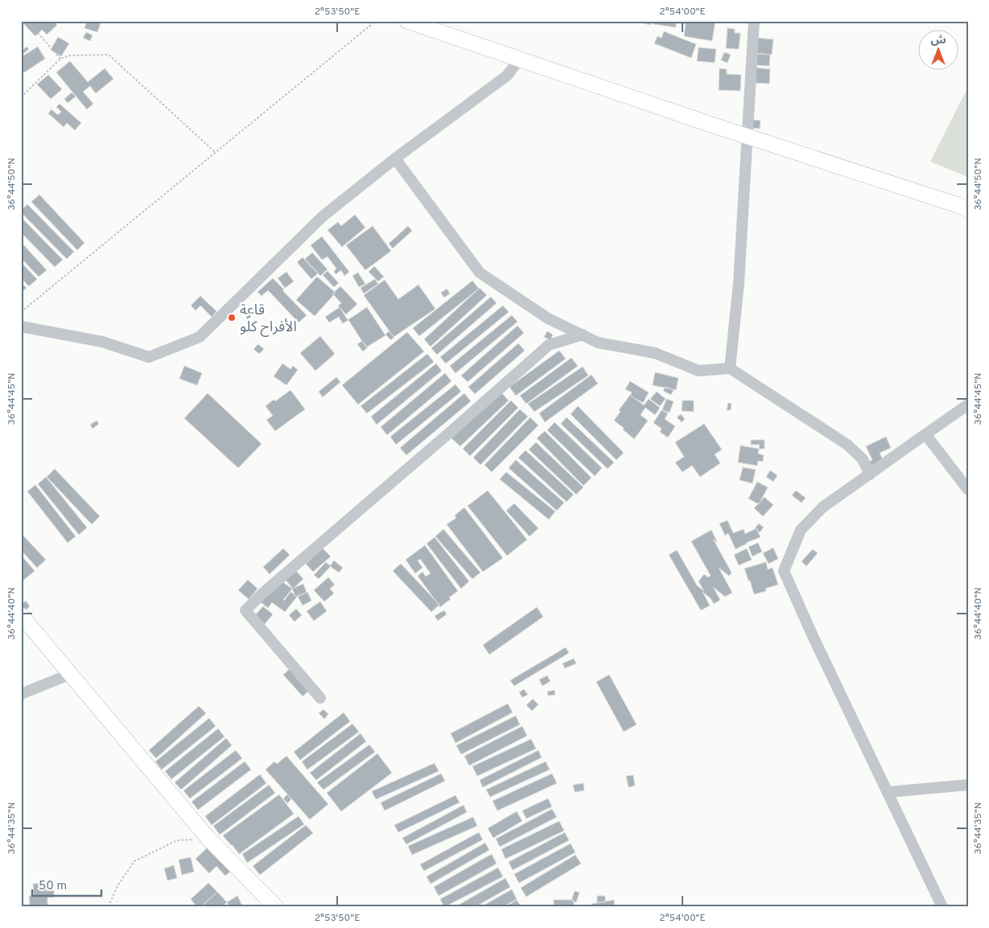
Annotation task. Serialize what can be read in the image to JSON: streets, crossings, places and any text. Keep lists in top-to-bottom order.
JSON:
{
  "places": ["قاعة الأفراح كلّو"],
  "scale_bar": "50 m",
  "north": "top",
  "coordinates": [
    "2°53'50\"E",
    "2°54'00\"E",
    "36°44'50\"N",
    "36°44'45\"N",
    "36°44'40\"N",
    "36°44'35\"N"
  ]
}
